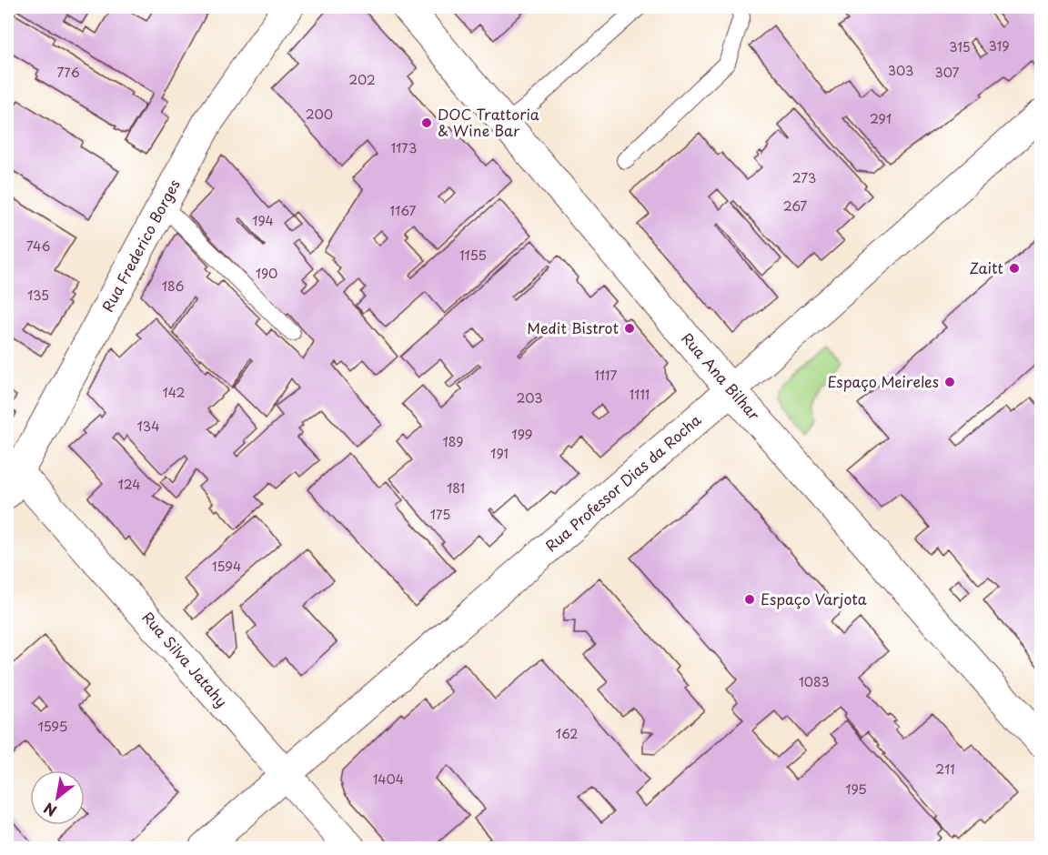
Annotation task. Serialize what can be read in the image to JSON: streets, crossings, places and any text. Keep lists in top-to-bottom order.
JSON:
{
  "streets": {
    "street": [
      "Rua Frederico Borges",
      "Rua Ana Bilhar",
      "Rua Professor Dias da Rocha",
      "Rua Silva Jatahy"
    ]
  },
  "crossings": [
    ["Rua Frederico Borges", "Rua Silva Jatahy"],
    ["Rua Ana Bilhar", "Rua Professor Dias da Rocha"],
    ["Rua Professor Dias da Rocha", "Rua Silva Jatahy"]
  ],
  "places": [
    "DOC Trattoria & Wine Bar",
    "Zaitt",
    "Medit Bistrot",
    "Espaço Meireles",
    "Espaço Varjota"
  ],
  "house_numbers": [
    "319",
    "315",
    "303",
    "776",
    "307",
    "202",
    "200",
    "291",
    "1173",
    "273",
    "267",
    "1167",
    "194",
    "746",
    "1155",
    "190",
    "186",
    "135",
    "1117",
    "142",
    "1111",
    "203",
    "134",
    "199",
    "189",
    "191",
    "124",
    "181",
    "175",
    "1594",
    "1083",
    "1595",
    "162",
    "211",
    "1404",
    "195"
  ],
  "north": "bottom left"
}
